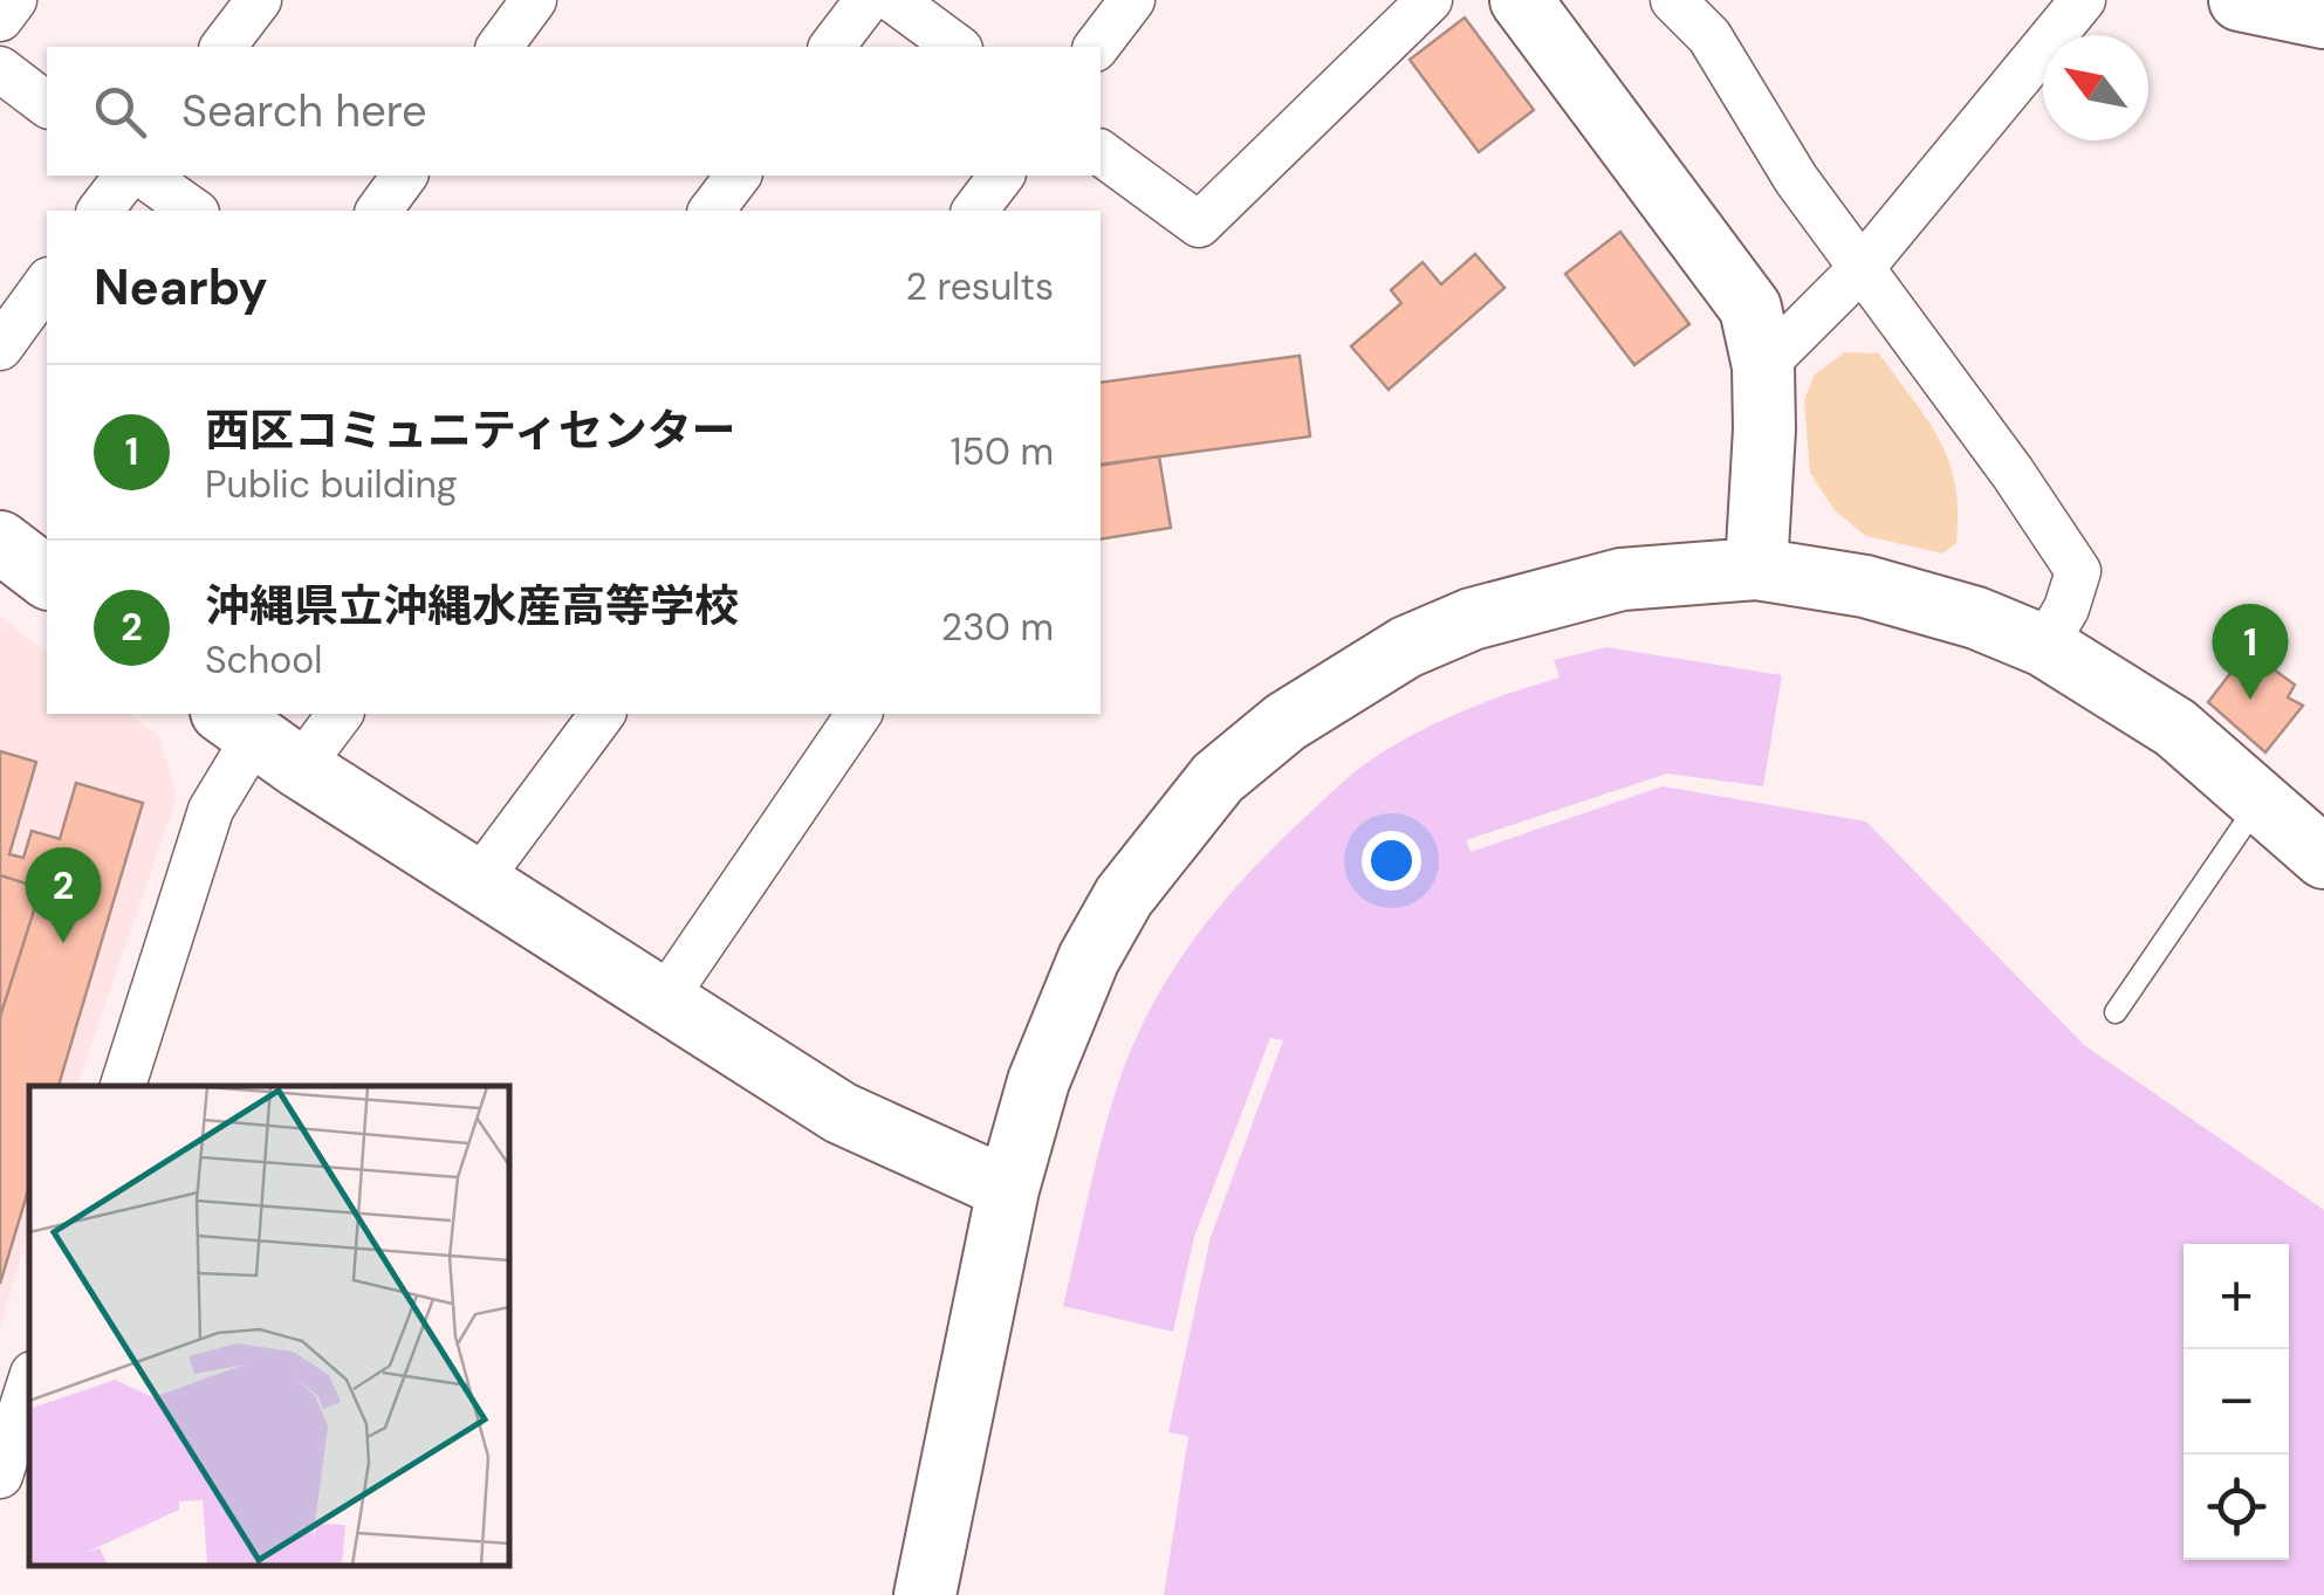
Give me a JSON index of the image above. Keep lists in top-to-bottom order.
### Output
{
  "north": "top left",
  "page": {
    "search": "Search here",
    "heading": ["Nearby", "2 results"],
    "list": [
      {
        "mark": "1",
        "name": "西区コミュニティセンター",
        "note": "Public building",
        "value": "150 m"
      },
      {
        "mark": "2",
        "name": "沖縄県立沖縄水産高等学校",
        "note": "School",
        "value": "230 m"
      }
    ],
    "pins": ["1", "2"],
    "map_buttons": ["+", "−"]
  }
}
